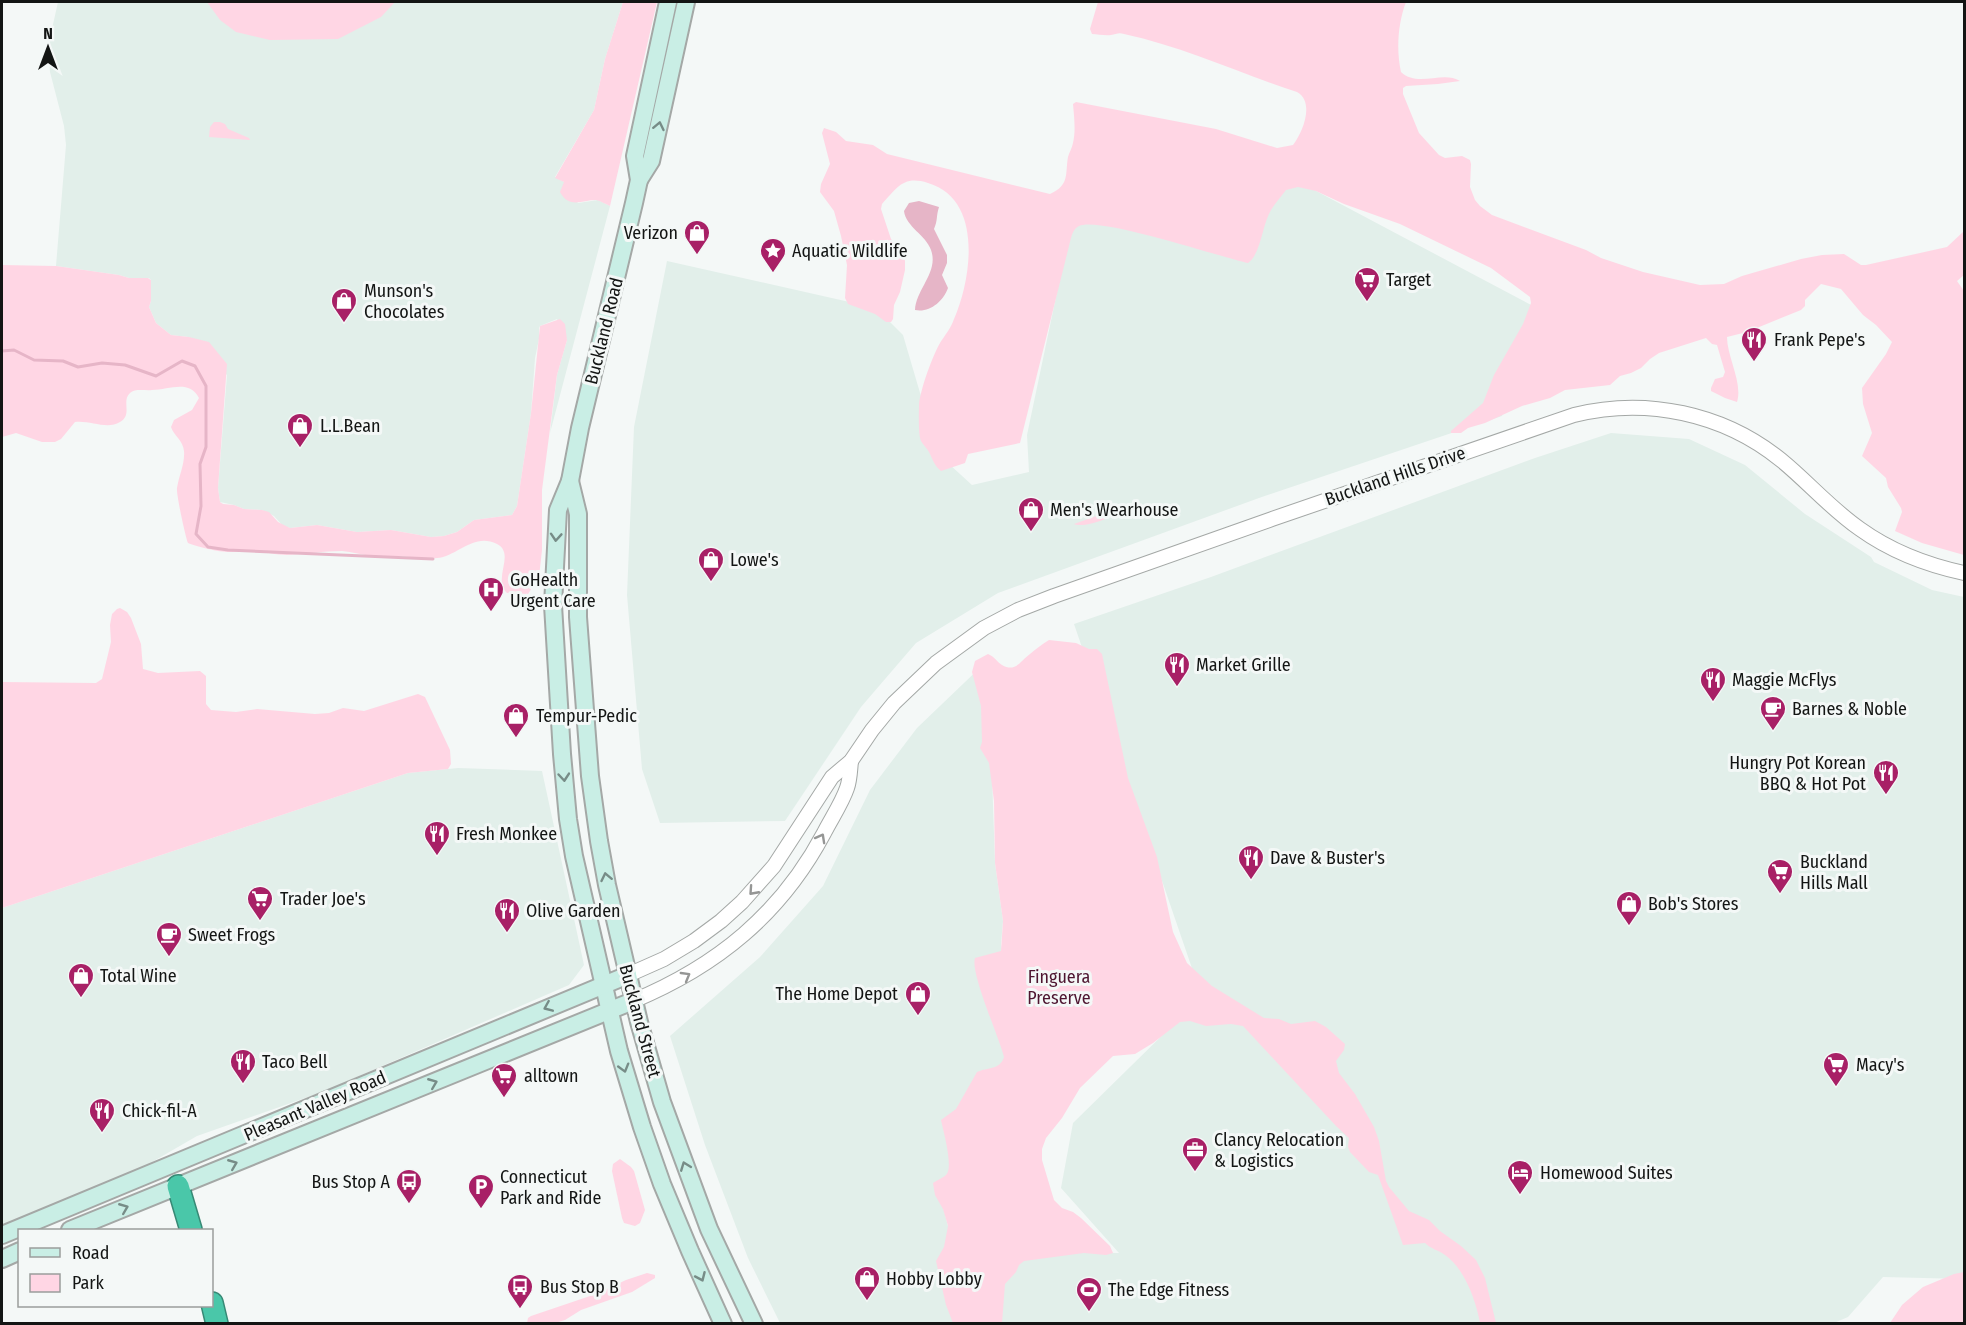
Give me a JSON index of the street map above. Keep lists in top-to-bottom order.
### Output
{
  "streets": {
    "main road": ["Buckland Road", "Buckland Street", "Pleasant Valley Road"],
    "street": ["Buckland Hills Drive"]
  },
  "crossings": [
    ["Buckland Road", "Buckland Street"],
    ["Buckland Hills Drive", "Buckland Street"],
    ["Buckland Hills Drive", "Pleasant Valley Road"],
    ["Buckland Street", "Pleasant Valley Road"]
  ],
  "parks": ["Finguera Preserve"],
  "places": {
    "shop": [
      "Verizon",
      "Munson's Chocolates",
      "L.L.Bean",
      "Men's Wearhouse",
      "Lowe's",
      "Tempur-Pedic",
      "Bob's Stores",
      "Total Wine",
      "The Home Depot",
      "Hobby Lobby"
    ],
    "place": ["Aquatic Wildlife"],
    "supermarket": [
      "Target",
      "Buckland Hills Mall",
      "Trader Joe's",
      "Macy's",
      "alltown"
    ],
    "restaurant": [
      "Frank Pepe's",
      "Market Grille",
      "Maggie McFlys",
      "Hungry Pot Korean BBQ & Hot Pot",
      "Fresh Monkee",
      "Dave & Buster's",
      "Olive Garden",
      "Taco Bell",
      "Chick-fil-A"
    ],
    "hospital": ["GoHealth Urgent Care"],
    "cafe": ["Barnes & Noble", "Sweet Frogs"],
    "office": ["Clancy Relocation & Logistics"],
    "hotel": ["Homewood Suites"],
    "bus stop": ["Bus Stop A", "Bus Stop B"],
    "parking": ["Connecticut Park and Ride"],
    "sports": ["The Edge Fitness"]
  },
  "legend": ["Road", "Park"],
  "north": "top"
}
